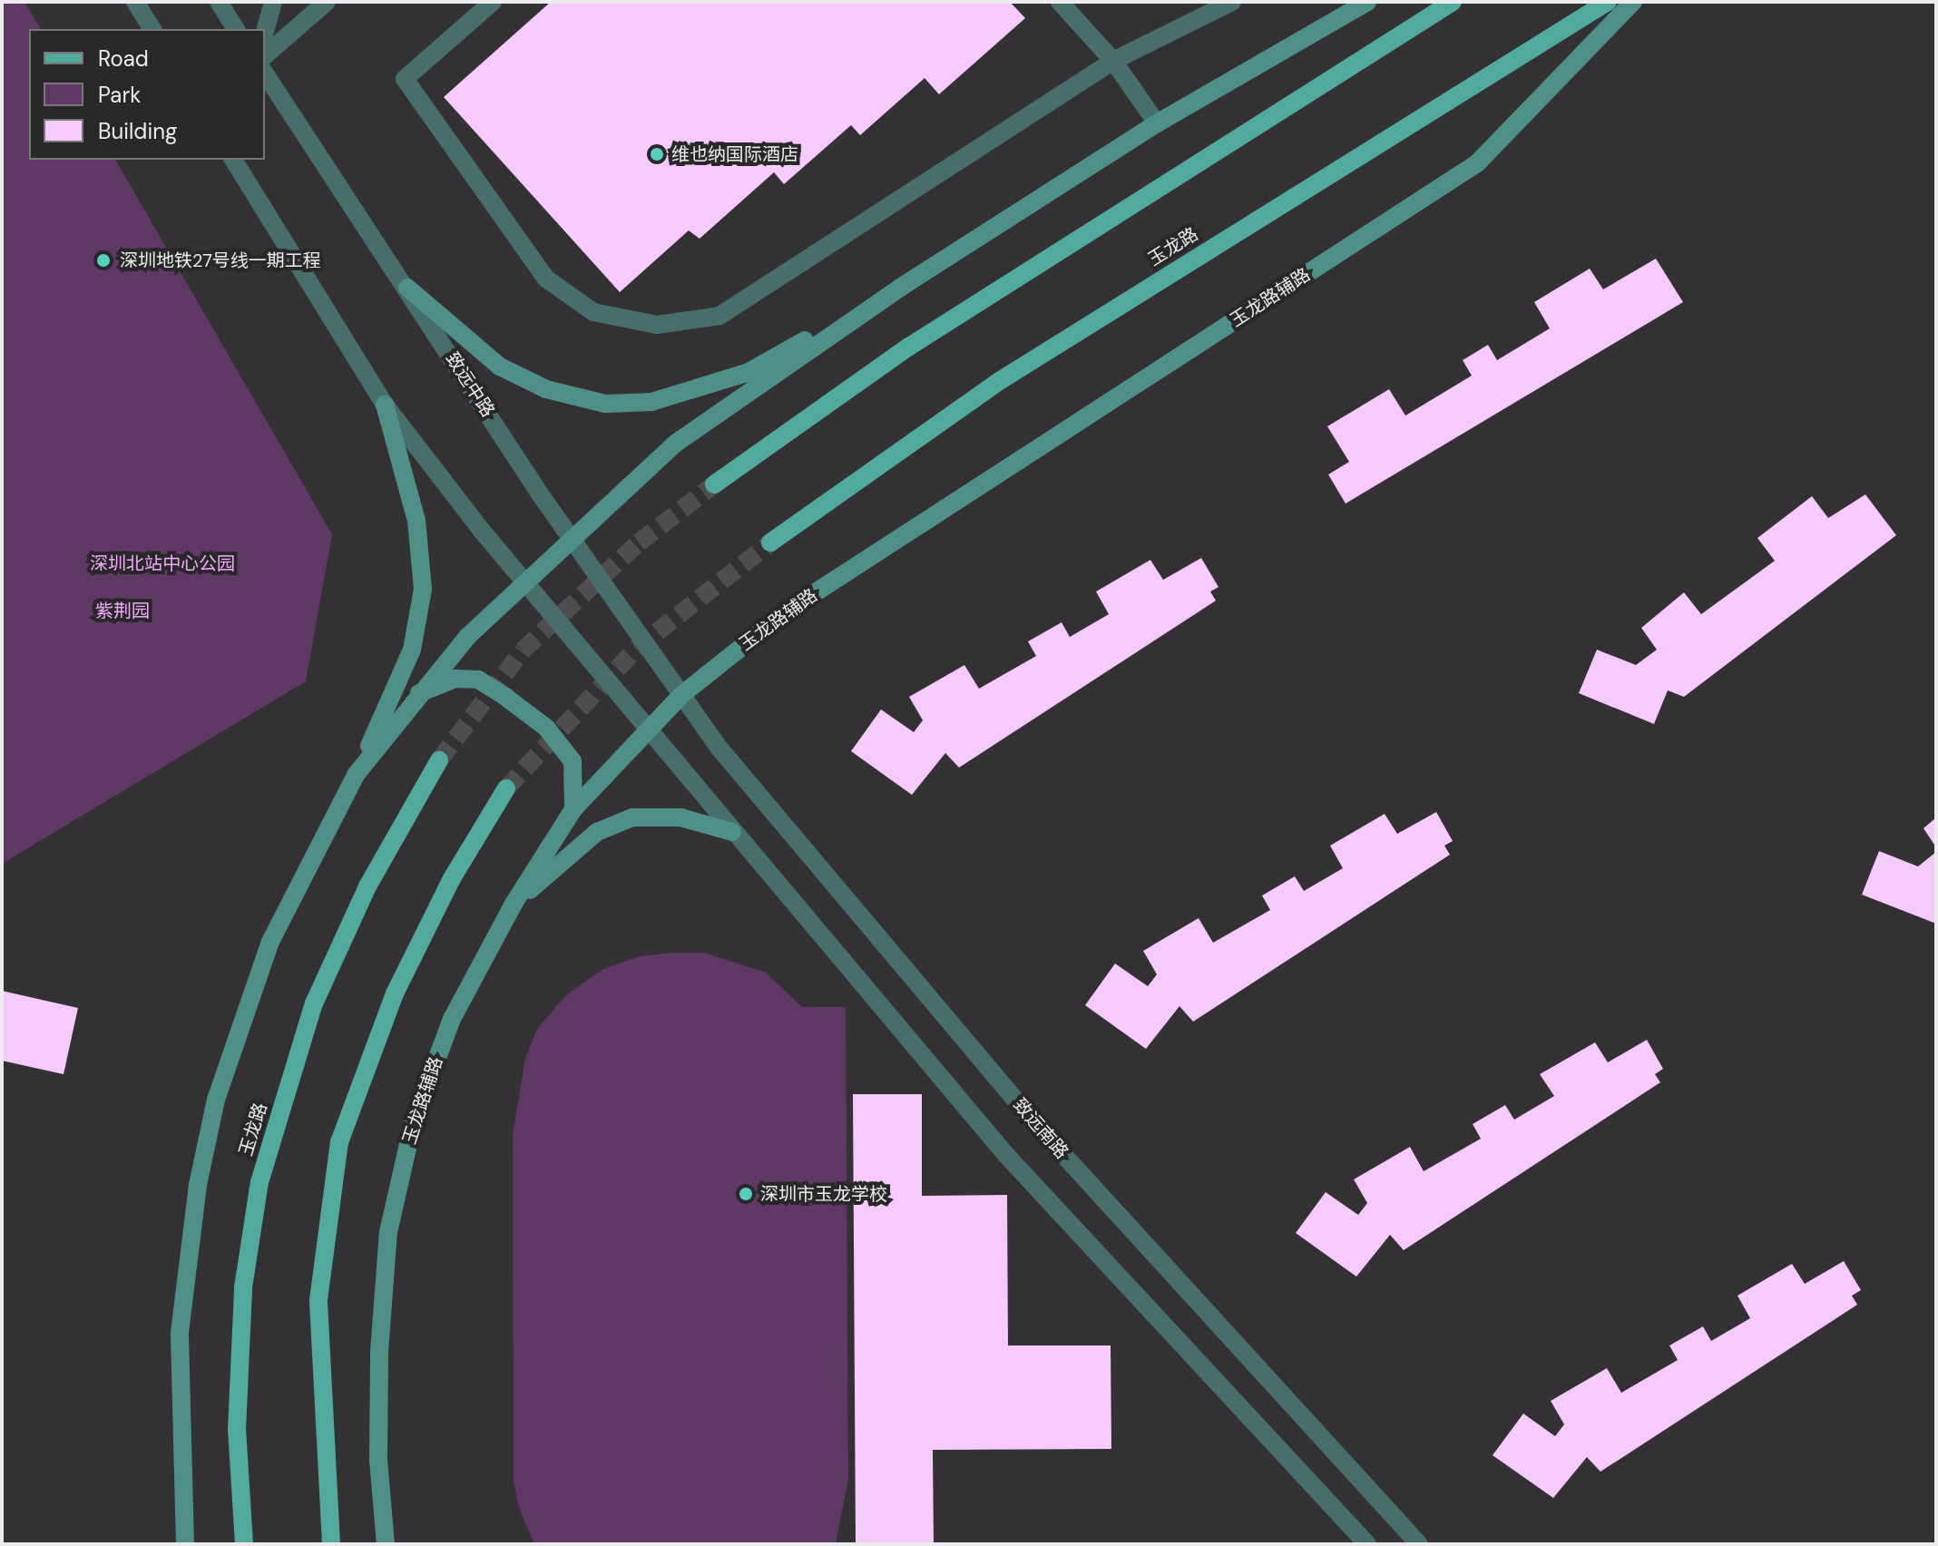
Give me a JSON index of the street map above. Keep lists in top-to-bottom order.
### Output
{
  "streets": {
    "main road": ["玉龙路", "玉龙路辅路"],
    "street": ["致远中路", "致远南路"]
  },
  "crossings": [
    ["玉龙路辅路", "致远中路"],
    ["玉龙路辅路", "致远南路"],
    ["致远中路", "致远南路"]
  ],
  "parks": ["深圳北站中心公园", "紫荆园"],
  "places": ["维也纳国际酒店", "深圳地铁27号线一期工程", "深圳市玉龙学校"],
  "legend": ["Road", "Park", "Building"]
}
